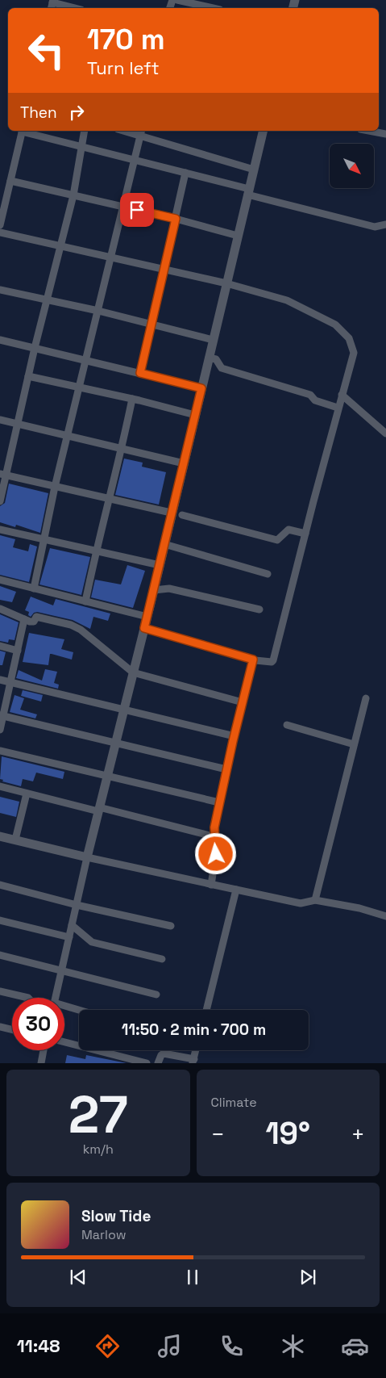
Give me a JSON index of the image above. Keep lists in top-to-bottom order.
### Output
{
  "north": "bottom right",
  "page": {
    "turn": ["170 m", "Turn left"],
    "then": "Then",
    "limit": "30",
    "trip": "11:50 · 2 min · 700 m",
    "tile": [
      ["27", "km/h"],
      "Climate"
    ],
    "heat": ["−", "19°", "+"],
    "song": ["Slow Tide", "Marlow"],
    "tabs": "11:48"
  }
}
